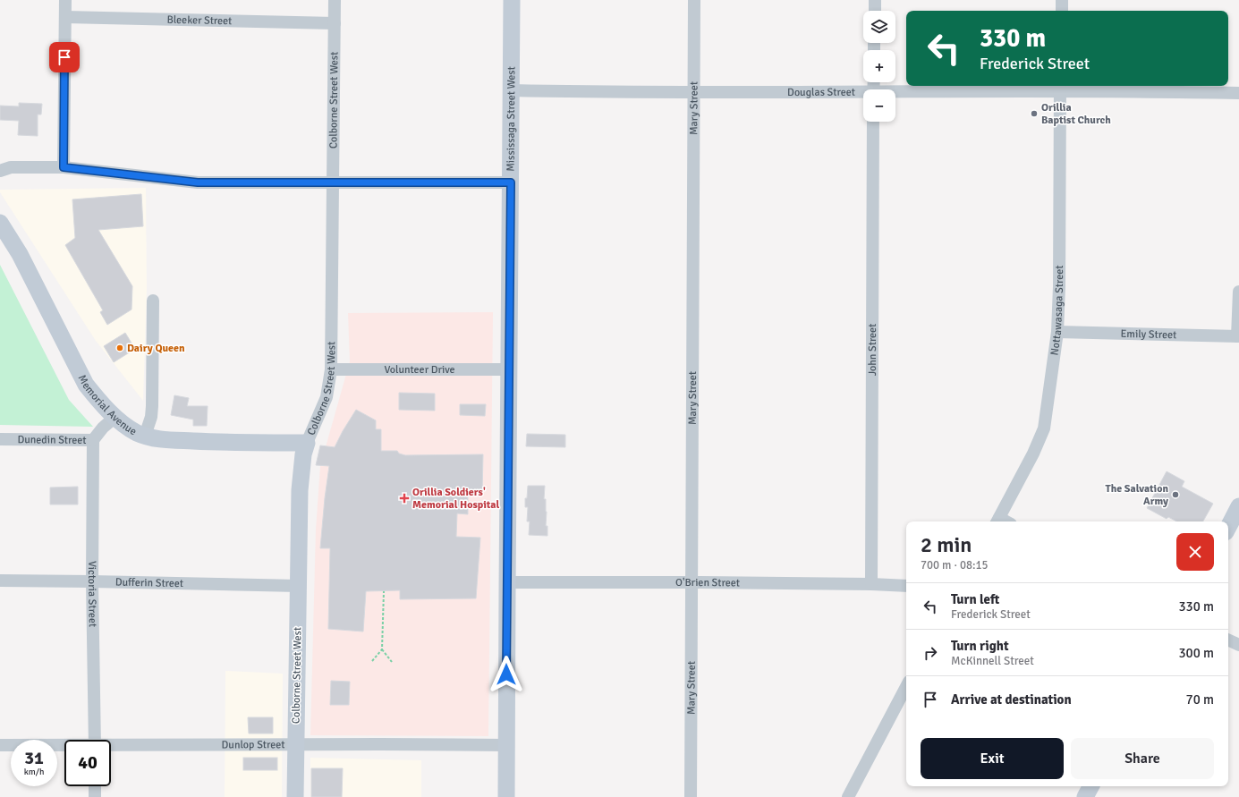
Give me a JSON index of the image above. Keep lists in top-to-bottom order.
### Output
{
  "streets": {
    "main road": ["Colborne Street West", "Mississaga Street West", "Memorial Avenue"],
    "street": [
      "Bleeker Street",
      "Douglas Street",
      "Mary Street",
      "Nottawasaga Street",
      "Emily Street",
      "John Street",
      "Volunteer Drive",
      "Dunedin Street",
      "Dufferin Street",
      "O'Brien Street",
      "Victoria Street",
      "Dunlop Street"
    ]
  },
  "crossings": [
    ["Bleeker Street", "Colborne Street West"],
    ["Douglas Street", "Mary Street"],
    ["Douglas Street", "Mississaga Street West"],
    ["Douglas Street", "Nottawasaga Street"],
    ["Colborne Street West", "Volunteer Drive"],
    ["Colborne Street West", "Memorial Avenue"],
    ["Colborne Street West", "Dufferin Street"],
    ["Colborne Street West", "Dunlop Street"],
    ["Mary Street", "O'Brien Street"],
    ["Mississaga Street West", "Volunteer Drive"],
    ["Mississaga Street West", "O'Brien Street"],
    ["Mississaga Street West", "Dunlop Street"],
    ["Nottawasaga Street", "Emily Street"],
    ["John Street", "O'Brien Street"],
    ["Memorial Avenue", "Dunedin Street"],
    ["Dunedin Street", "Victoria Street"],
    ["Dufferin Street", "Victoria Street"]
  ],
  "places": {
    "other": ["Orillia Baptist Church", "Dairy Queen", "The Salvation Army"],
    "health": ["Orillia Soldiers' Memorial Hospital"]
  },
  "page": {
    "map_buttons": ["+", "−"],
    "turn": ["330 m", "Frederick Street"],
    "heading": ["2 min", "700 m · 08:15"],
    "list": [
      {
        "name": "Turn left",
        "note": "Frederick Street",
        "value": "330 m"
      },
      {
        "name": "Turn right",
        "note": "McKinnell Street",
        "value": "300 m"
      },
      {
        "name": "Arrive at destination",
        "value": "70 m"
      }
    ],
    "buttons": ["Exit", "Share"],
    "speed": "31 km/h",
    "limit": "40"
  }
}
